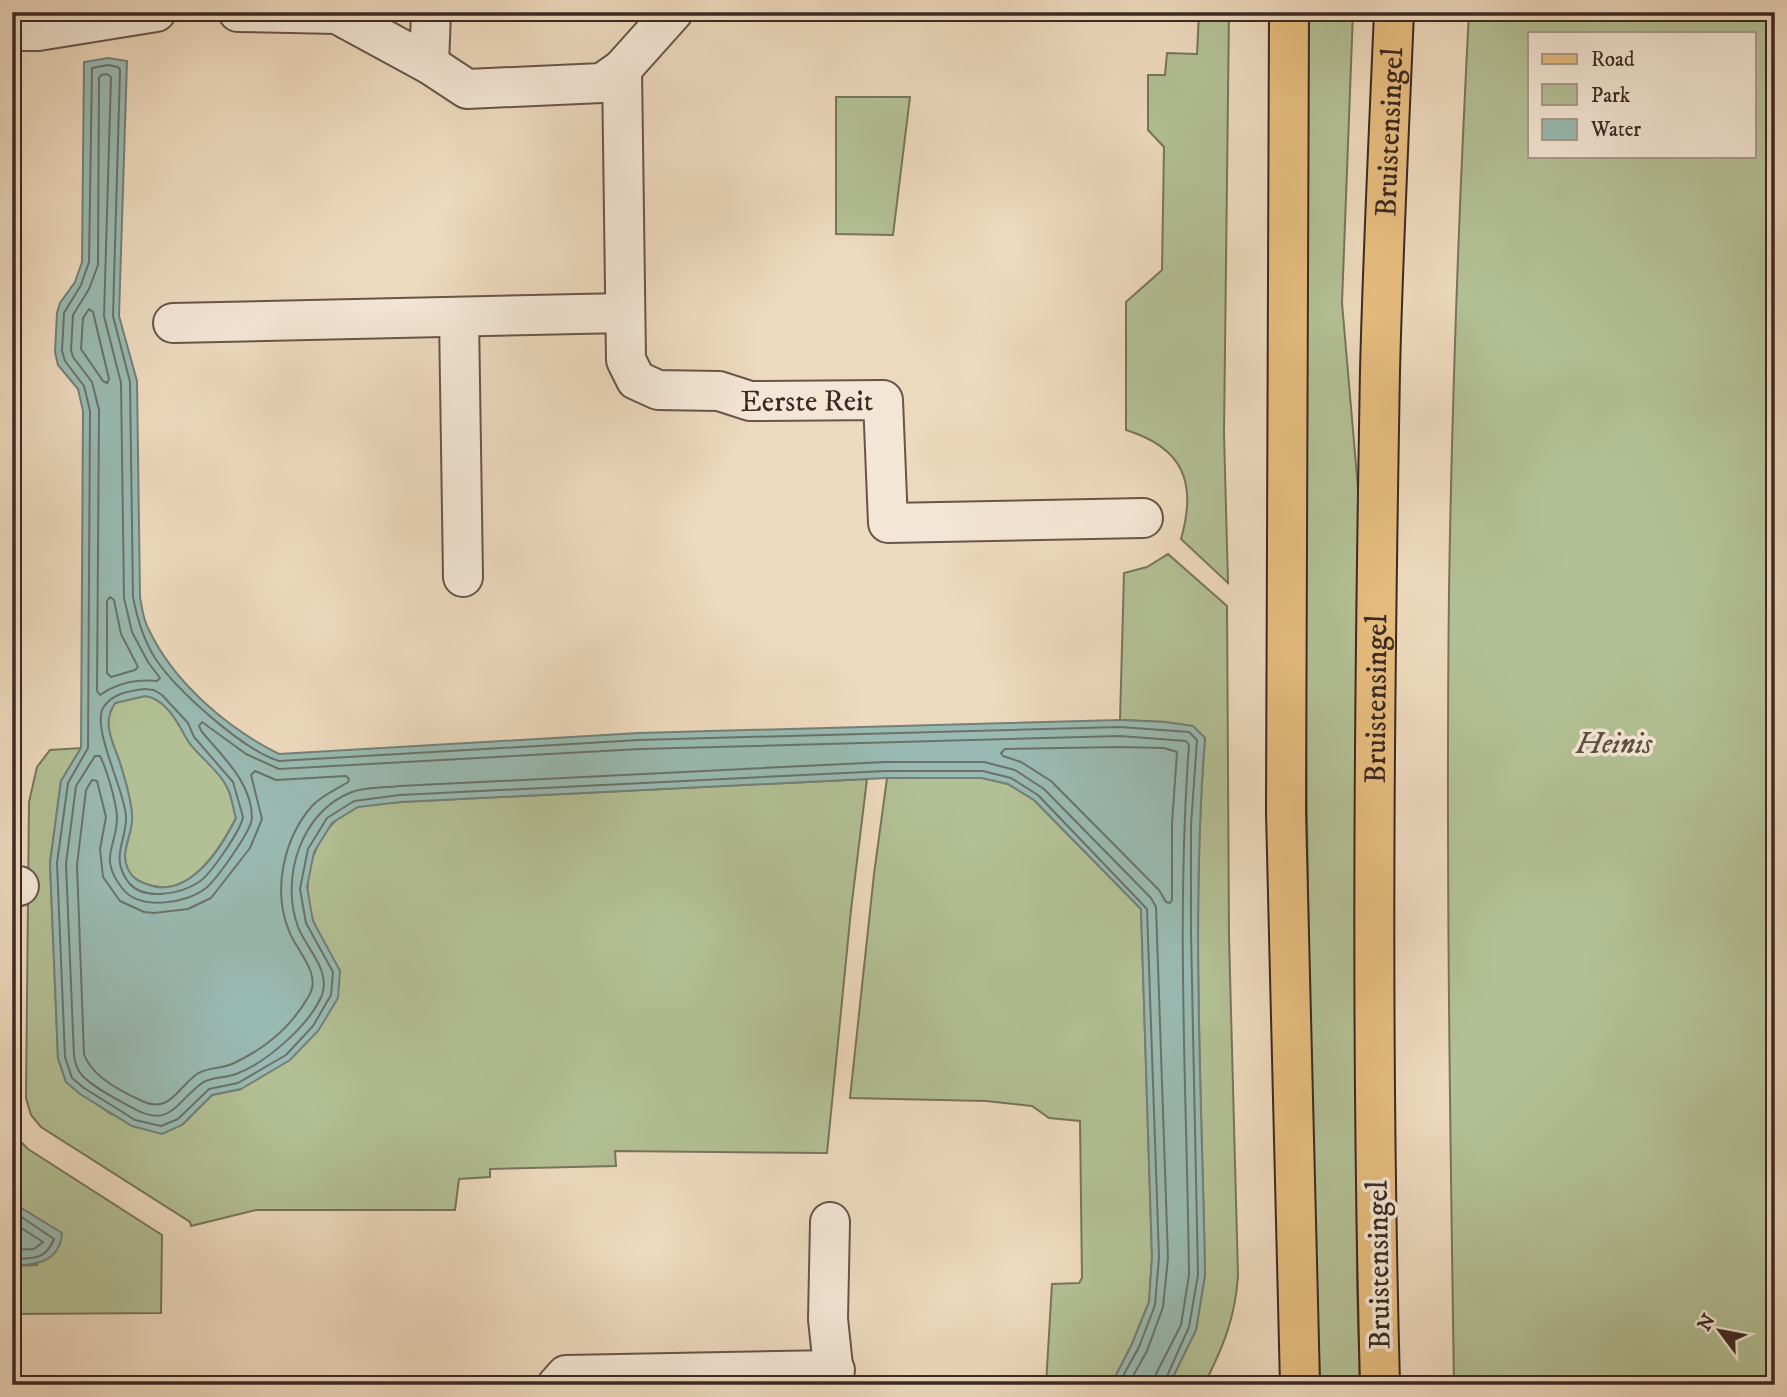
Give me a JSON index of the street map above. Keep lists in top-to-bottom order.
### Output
{
  "streets": {
    "main road": ["Bruistensingel"],
    "street": ["Eerste Reit"]
  },
  "parks": ["Heinis"],
  "legend": ["Road", "Park", "Water"],
  "north": "top left"
}
